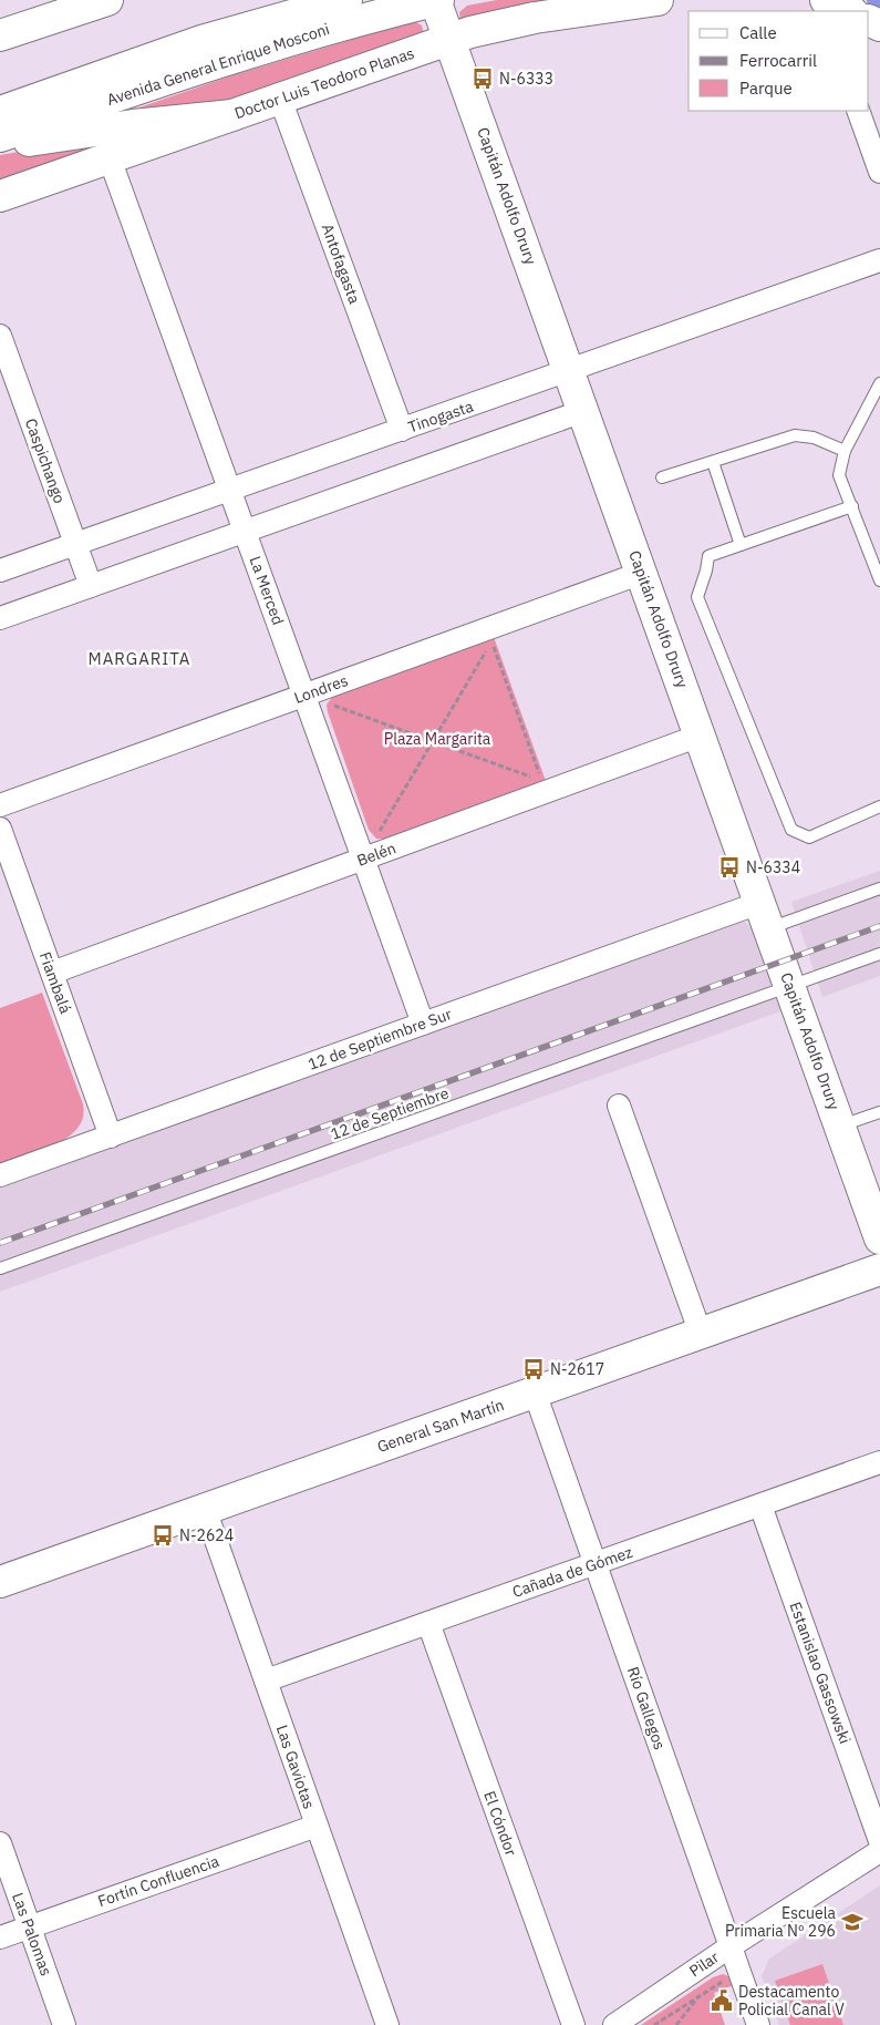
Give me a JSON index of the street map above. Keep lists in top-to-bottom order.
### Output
{
  "streets": {
    "main road": [
      "Avenida General Enrique Mosconi",
      "Doctor Luis Teodoro Planas",
      "Capitán Adolfo Drury",
      "General San Martín"
    ],
    "street": [
      "Antofagasta",
      "Tinogasta",
      "Caspichango",
      "La Merced",
      "Londres",
      "Belén",
      "Fiambalá",
      "12 de Septiembre Sur",
      "Cañada de Gómez",
      "Estanislao Gassowski",
      "Río Gallegos",
      "Las Gaviotas",
      "El Cóndor",
      "Fortín Confluencia",
      "Las Palomas",
      "Pilar"
    ],
    "lane": ["12 de Septiembre"]
  },
  "crossings": [
    ["Avenida General Enrique Mosconi", "Capitán Adolfo Drury"],
    ["Doctor Luis Teodoro Planas", "Capitán Adolfo Drury"],
    ["Doctor Luis Teodoro Planas", "Antofagasta"],
    ["Doctor Luis Teodoro Planas", "La Merced"],
    ["Capitán Adolfo Drury", "Tinogasta"],
    ["Capitán Adolfo Drury", "Londres"],
    ["Capitán Adolfo Drury", "Belén"],
    ["Capitán Adolfo Drury", "12 de Septiembre Sur"],
    ["Capitán Adolfo Drury", "12 de Septiembre"],
    ["Antofagasta", "Tinogasta"],
    ["Tinogasta", "Caspichango"],
    ["Tinogasta", "La Merced"],
    ["La Merced", "Londres"],
    ["La Merced", "Belén"],
    ["La Merced", "12 de Septiembre Sur"],
    ["Belén", "Fiambalá"],
    ["Fiambalá", "12 de Septiembre Sur"],
    ["General San Martín", "Río Gallegos"],
    ["General San Martín", "Las Gaviotas"],
    ["Cañada de Gómez", "Estanislao Gassowski"],
    ["Cañada de Gómez", "Río Gallegos"],
    ["Cañada de Gómez", "Las Gaviotas"],
    ["Cañada de Gómez", "El Cóndor"],
    ["Río Gallegos", "Pilar"],
    ["Las Gaviotas", "Fortín Confluencia"],
    ["Fortín Confluencia", "Las Palomas"]
  ],
  "districts": ["MARGARITA"],
  "parks": ["Plaza Margarita"],
  "places": {
    "bus stop": [
      "N-6333",
      "N-6334",
      "N-2617",
      "N-2624"
    ],
    "school or university": ["Escuela Primaria Nº 296"],
    "public building": ["Destacamento Policial Canal V"]
  },
  "legend": ["Calle", "Ferrocarril", "Parque"]
}
